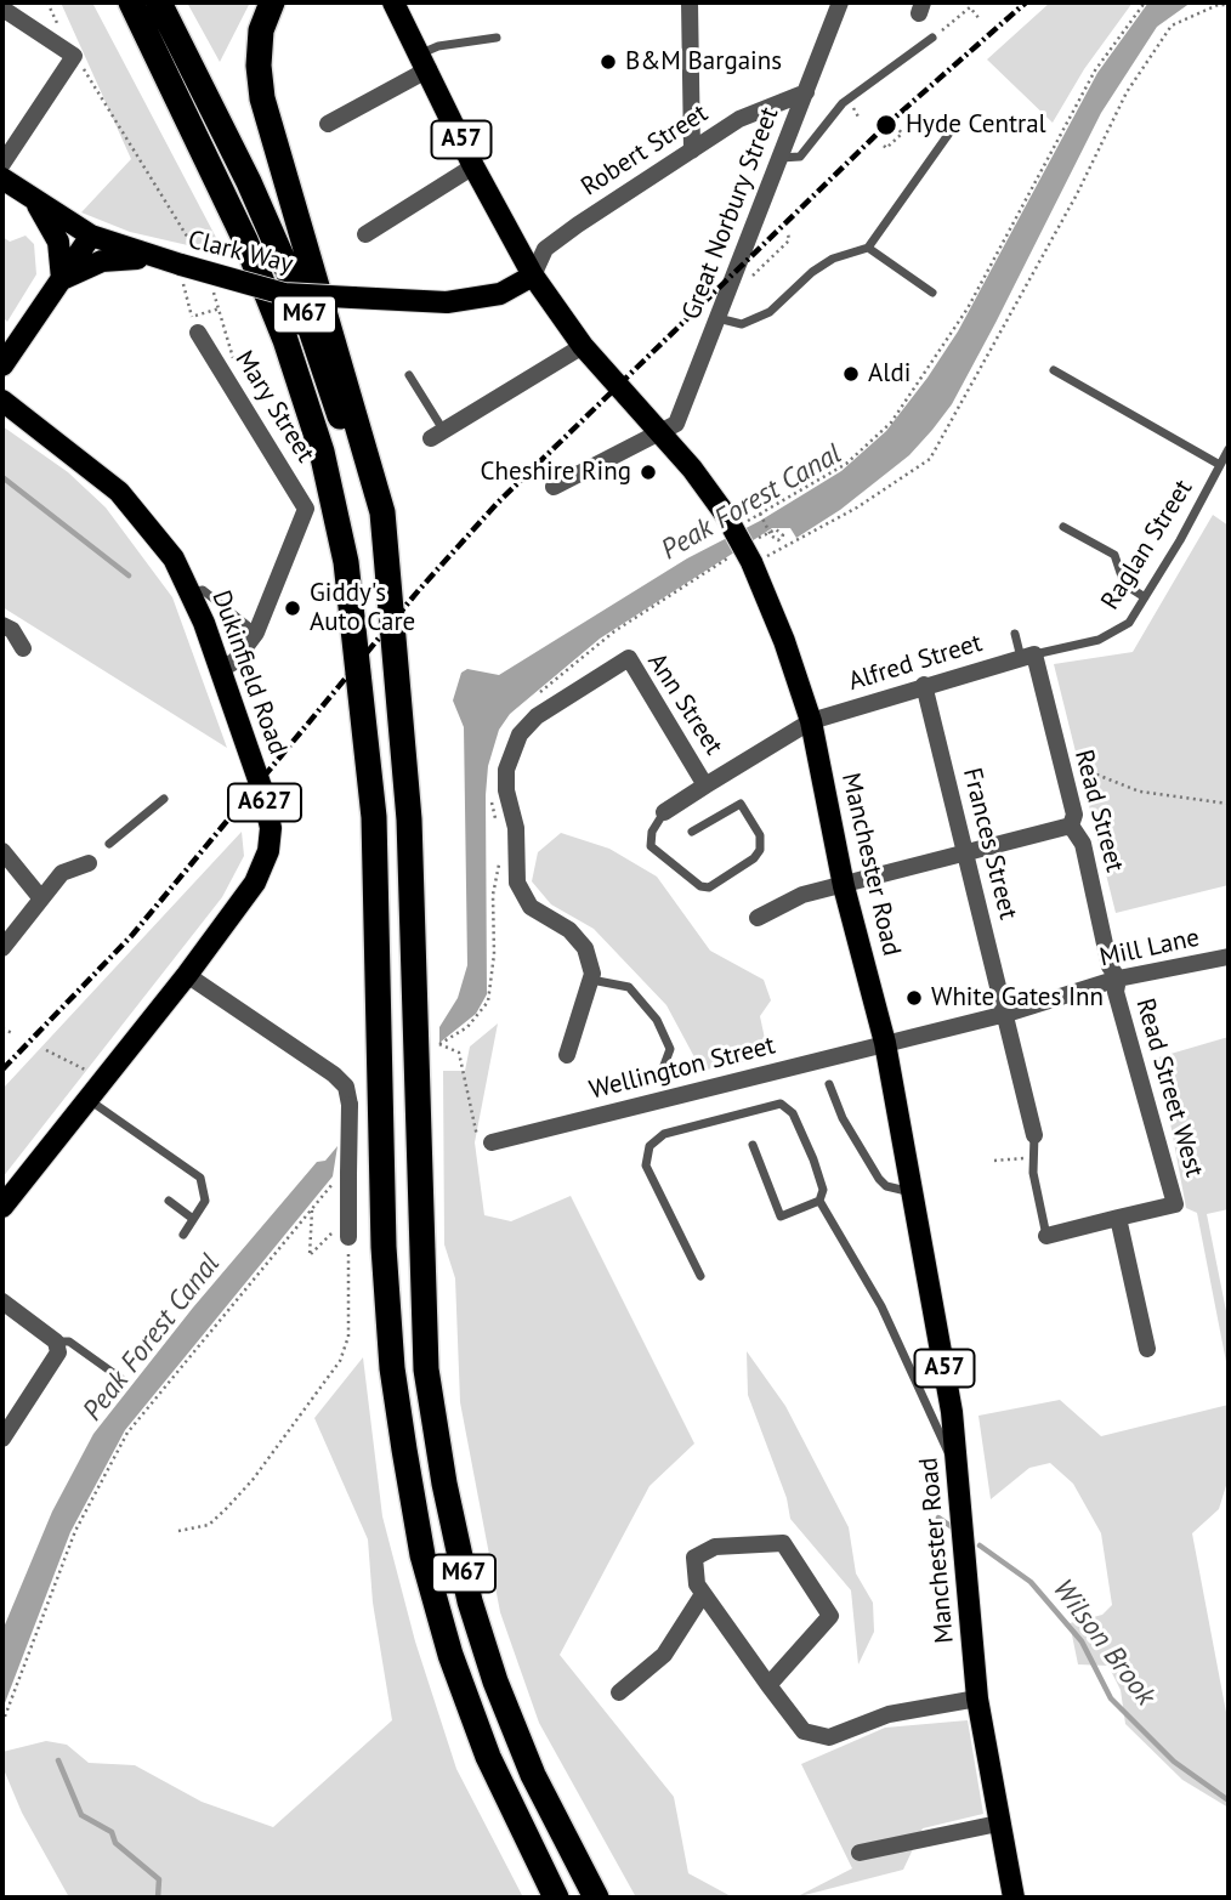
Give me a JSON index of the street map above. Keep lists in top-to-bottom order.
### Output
{
  "streets": {
    "highway": ["M67"],
    "main road": [
      "A57",
      "Clark Way",
      "Dukinfield Road",
      "A627",
      "Manchester Road"
    ],
    "street": [
      "Robert Street",
      "Great Norbury Street",
      "Mary Street",
      "Alfred Street",
      "Ann Street",
      "Read Street",
      "Frances Street",
      "Mill Lane",
      "Wellington Street",
      "Read Street West"
    ],
    "lane": ["Raglan Street"]
  },
  "crossings": [
    ["Robert Street", "Great Norbury Street"],
    ["Robert Street", "Clark Way"],
    ["Robert Street", "Manchester Road"],
    ["Great Norbury Street", "Manchester Road"],
    ["Clark Way", "Manchester Road"],
    ["Raglan Street", "Alfred Street"],
    ["Raglan Street", "Read Street"],
    ["Alfred Street", "Ann Street"],
    ["Alfred Street", "Read Street"],
    ["Alfred Street", "Frances Street"],
    ["Alfred Street", "Manchester Road"],
    ["Ann Street", "Manchester Road"],
    ["Read Street", "Mill Lane"],
    ["Read Street", "Read Street West"],
    ["Frances Street", "Mill Lane"],
    ["Manchester Road", "Mill Lane"],
    ["Manchester Road", "Wellington Street"],
    ["Mill Lane", "Wellington Street"],
    ["Mill Lane", "Read Street West"]
  ],
  "water": ["Peak Forest Canal", "Wilson Brook"],
  "places": [
    "B&M Bargains",
    "Hyde Central",
    "Aldi",
    "Cheshire Ring",
    "Giddy's Auto Care",
    "White Gates Inn"
  ]
}
